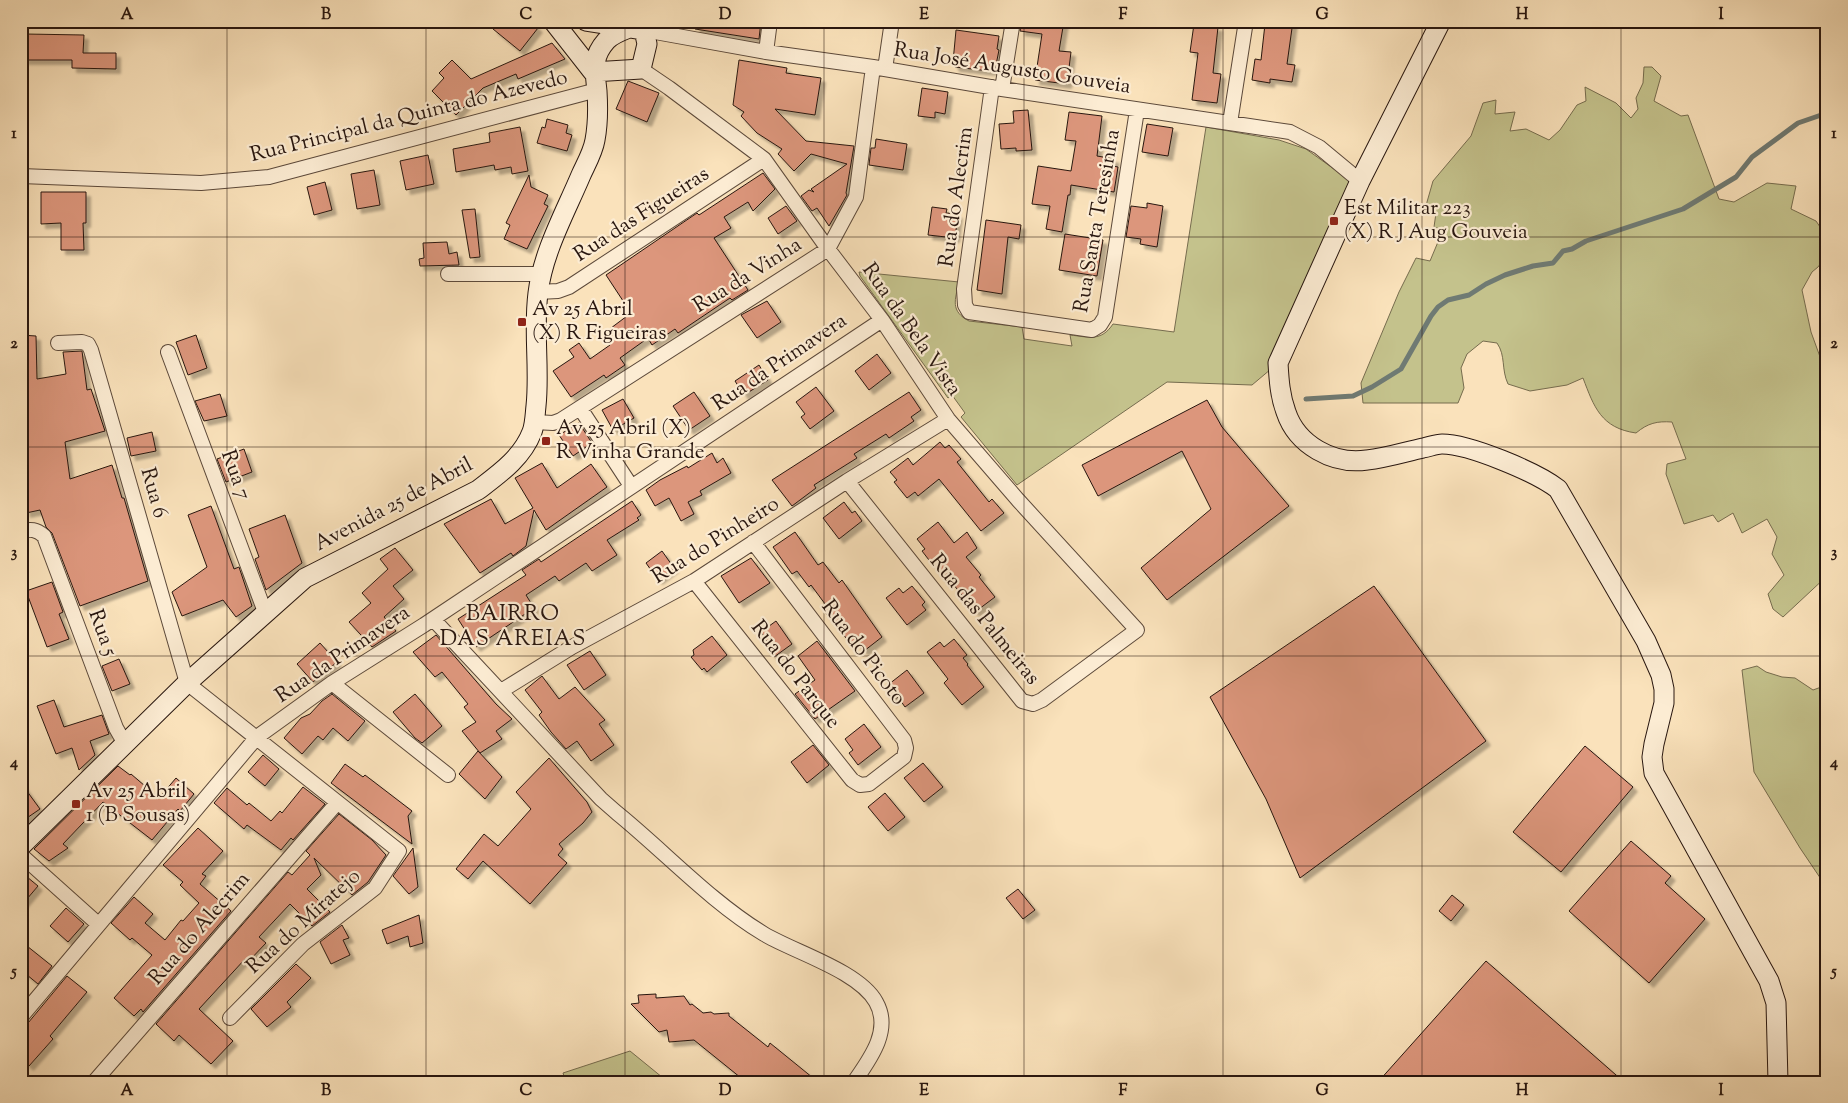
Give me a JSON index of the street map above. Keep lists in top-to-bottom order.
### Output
{
  "streets": {
    "street": [
      "Rua José Augusto Gouveia",
      "Rua Principal da Quinta do Azevedo",
      "Rua do Alecrim",
      "Rua das Figueiras",
      "Rua Santa Teresinha",
      "Rua da Vinha",
      "Rua da Bela Vista",
      "Rua da Primavera",
      "Rua 7",
      "Rua 6",
      "Avenida 25 de Abril",
      "Rua do Pinheiro",
      "Rua das Palmeiras",
      "Rua 5",
      "Rua do Picoto",
      "Rua do Parque",
      "Rua do Miratejo"
    ]
  },
  "crossings": [
    ["Rua José Augusto Gouveia", "Rua do Alecrim"],
    ["Rua José Augusto Gouveia", "Rua Santa Teresinha"],
    ["Rua José Augusto Gouveia", "Avenida 25 de Abril"],
    ["Rua Principal da Quinta do Azevedo", "Avenida 25 de Abril"],
    ["Rua do Alecrim", "Rua Santa Teresinha"],
    ["Rua do Alecrim", "Rua do Miratejo"],
    ["Rua das Figueiras", "Rua da Bela Vista"],
    ["Rua das Figueiras", "Avenida 25 de Abril"],
    ["Rua da Vinha", "Rua da Bela Vista"],
    ["Rua da Vinha", "Avenida 25 de Abril"],
    ["Rua da Bela Vista", "Rua da Primavera"],
    ["Rua da Bela Vista", "Rua do Pinheiro"],
    ["Rua da Bela Vista", "Rua das Palmeiras"],
    ["Rua 7", "Avenida 25 de Abril"],
    ["Rua 6", "Avenida 25 de Abril"],
    ["Avenida 25 de Abril", "Rua 5"],
    ["Rua do Pinheiro", "Rua das Palmeiras"],
    ["Rua do Pinheiro", "Rua do Picoto"],
    ["Rua do Pinheiro", "Rua do Parque"],
    ["Rua do Picoto", "Rua do Parque"]
  ],
  "districts": ["BAIRRO DAS AREIAS"],
  "places": {
    "transit": [
      "Est Militar 223 (X) R J Aug Gouveia",
      "Av 25 Abril (X) R Figueiras",
      "Av 25 Abril (X) R Vinha Grande",
      "Av 25 Abril 1 (B Sousas)"
    ]
  },
  "grid": {
    "columns": [
      "A",
      "B",
      "C",
      "D",
      "E",
      "F",
      "G",
      "H",
      "I"
    ],
    "rows": [
      "1",
      "2",
      "3",
      "4",
      "5"
    ]
  }
}
